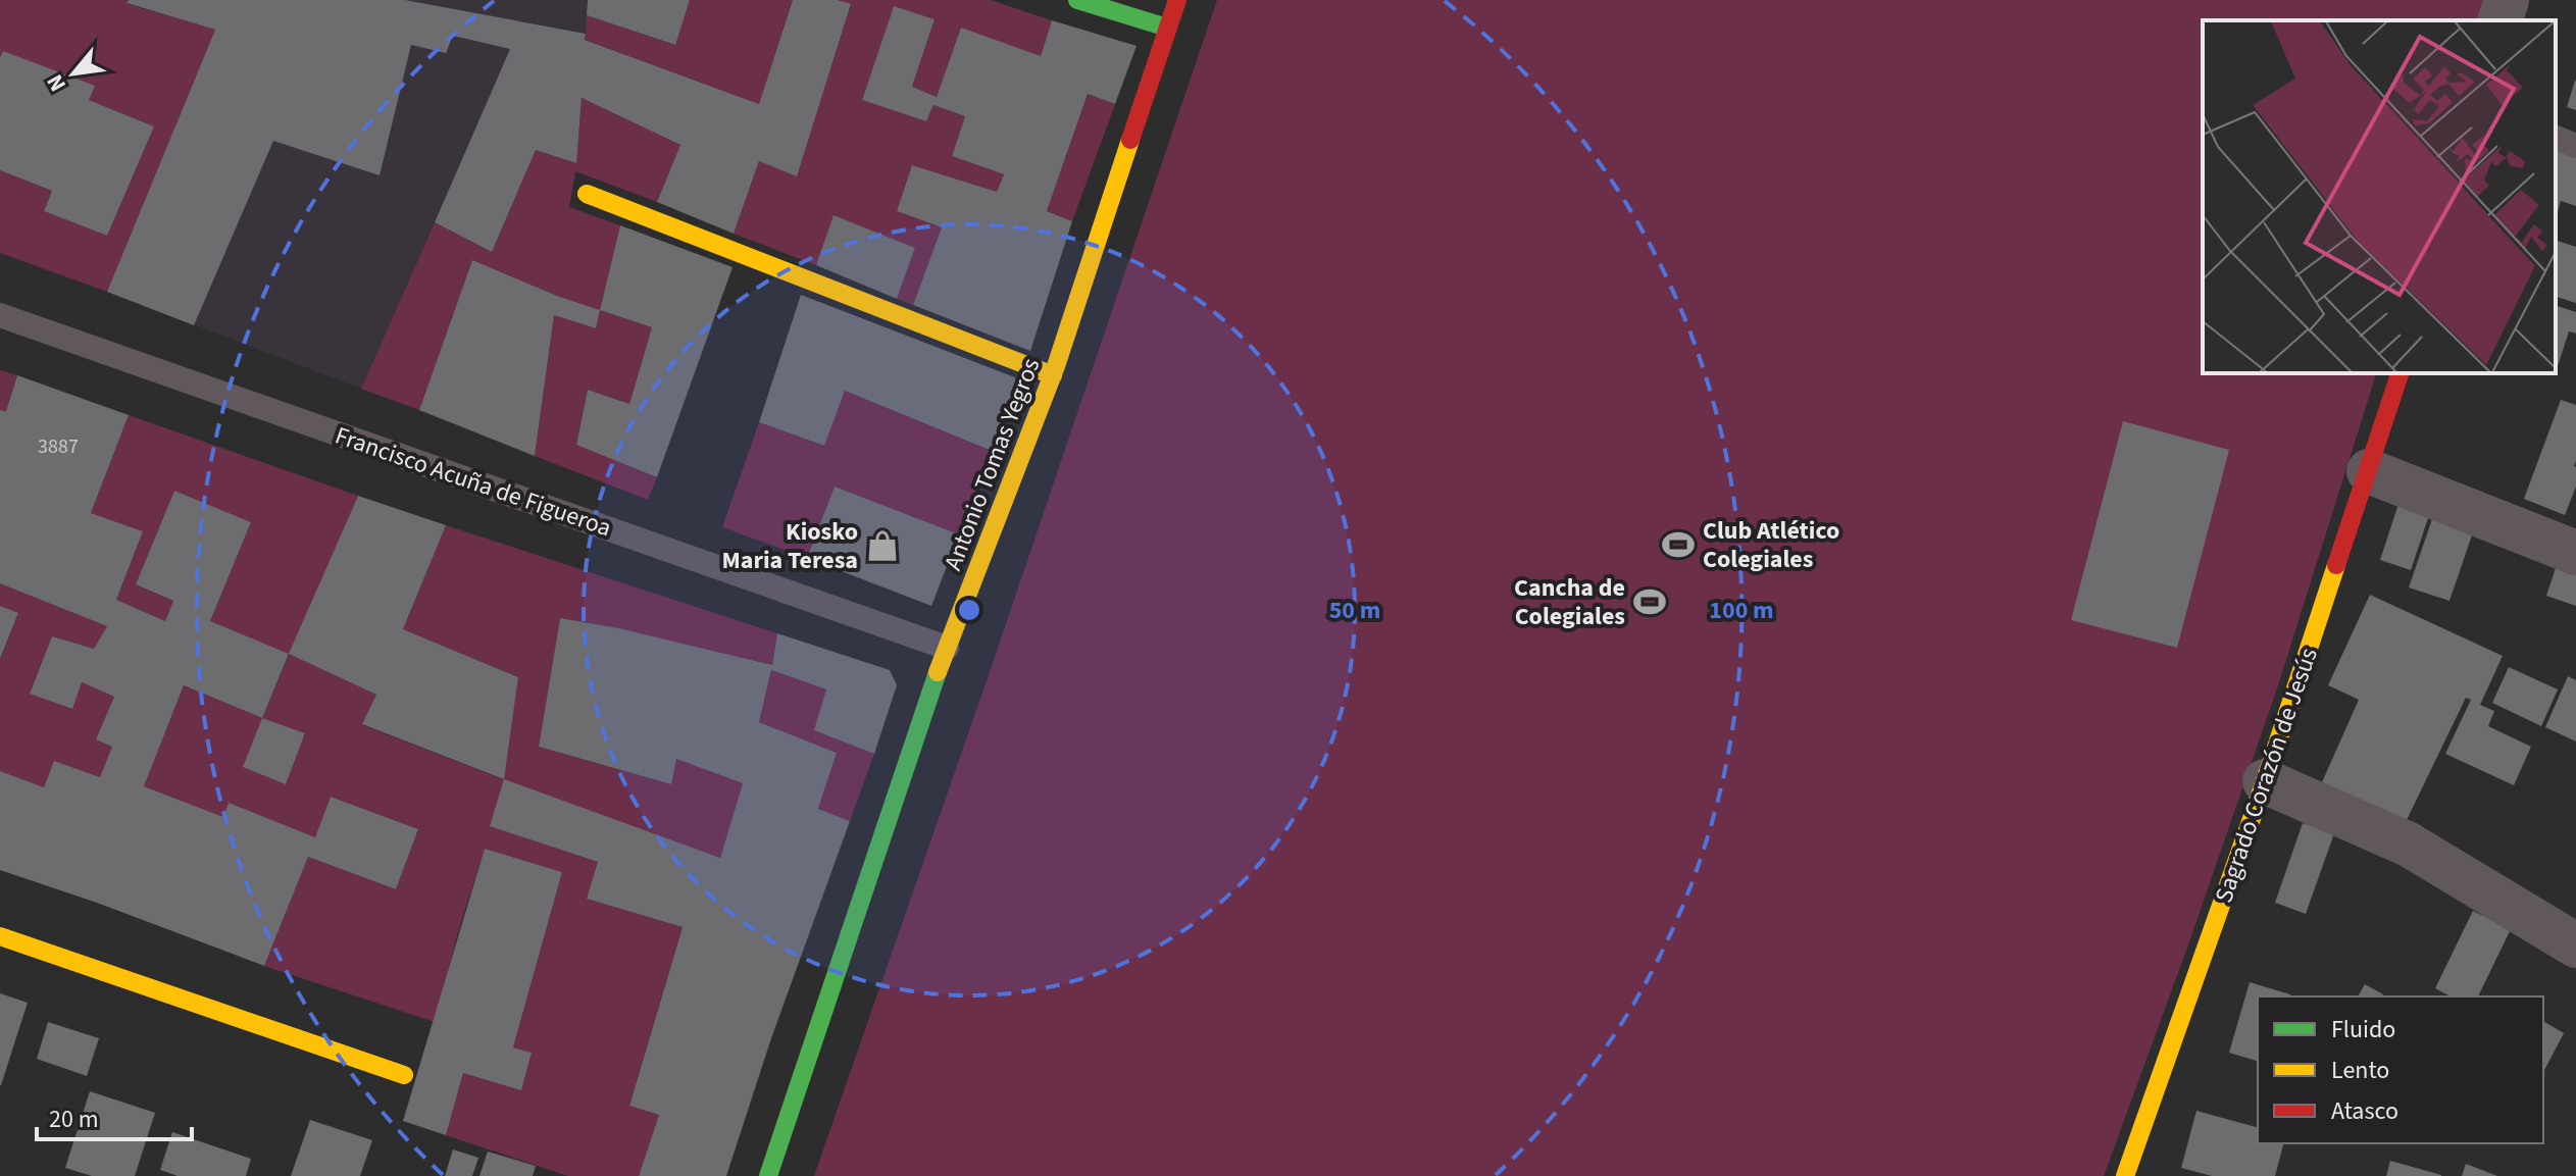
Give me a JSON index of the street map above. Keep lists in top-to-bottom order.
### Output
{
  "streets": {
    "street": ["Antonio Tomas Yegros", "Sagrado Corazón de Jesús"],
    "lane": ["Francisco Acuña de Figueroa"]
  },
  "crossings": [
    ["Antonio Tomas Yegros", "Francisco Acuña de Figueroa"]
  ],
  "places": {
    "sports": ["Club Atlético Colegiales", "Cancha de Colegiales"],
    "shop": ["Kiosko Maria Teresa"]
  },
  "house_numbers": ["3887"],
  "legend": ["Fluido", "Lento", "Atasco"],
  "scale_bar": "20 m",
  "north": "bottom left",
  "rings": ["50 m", "100 m"]
}
